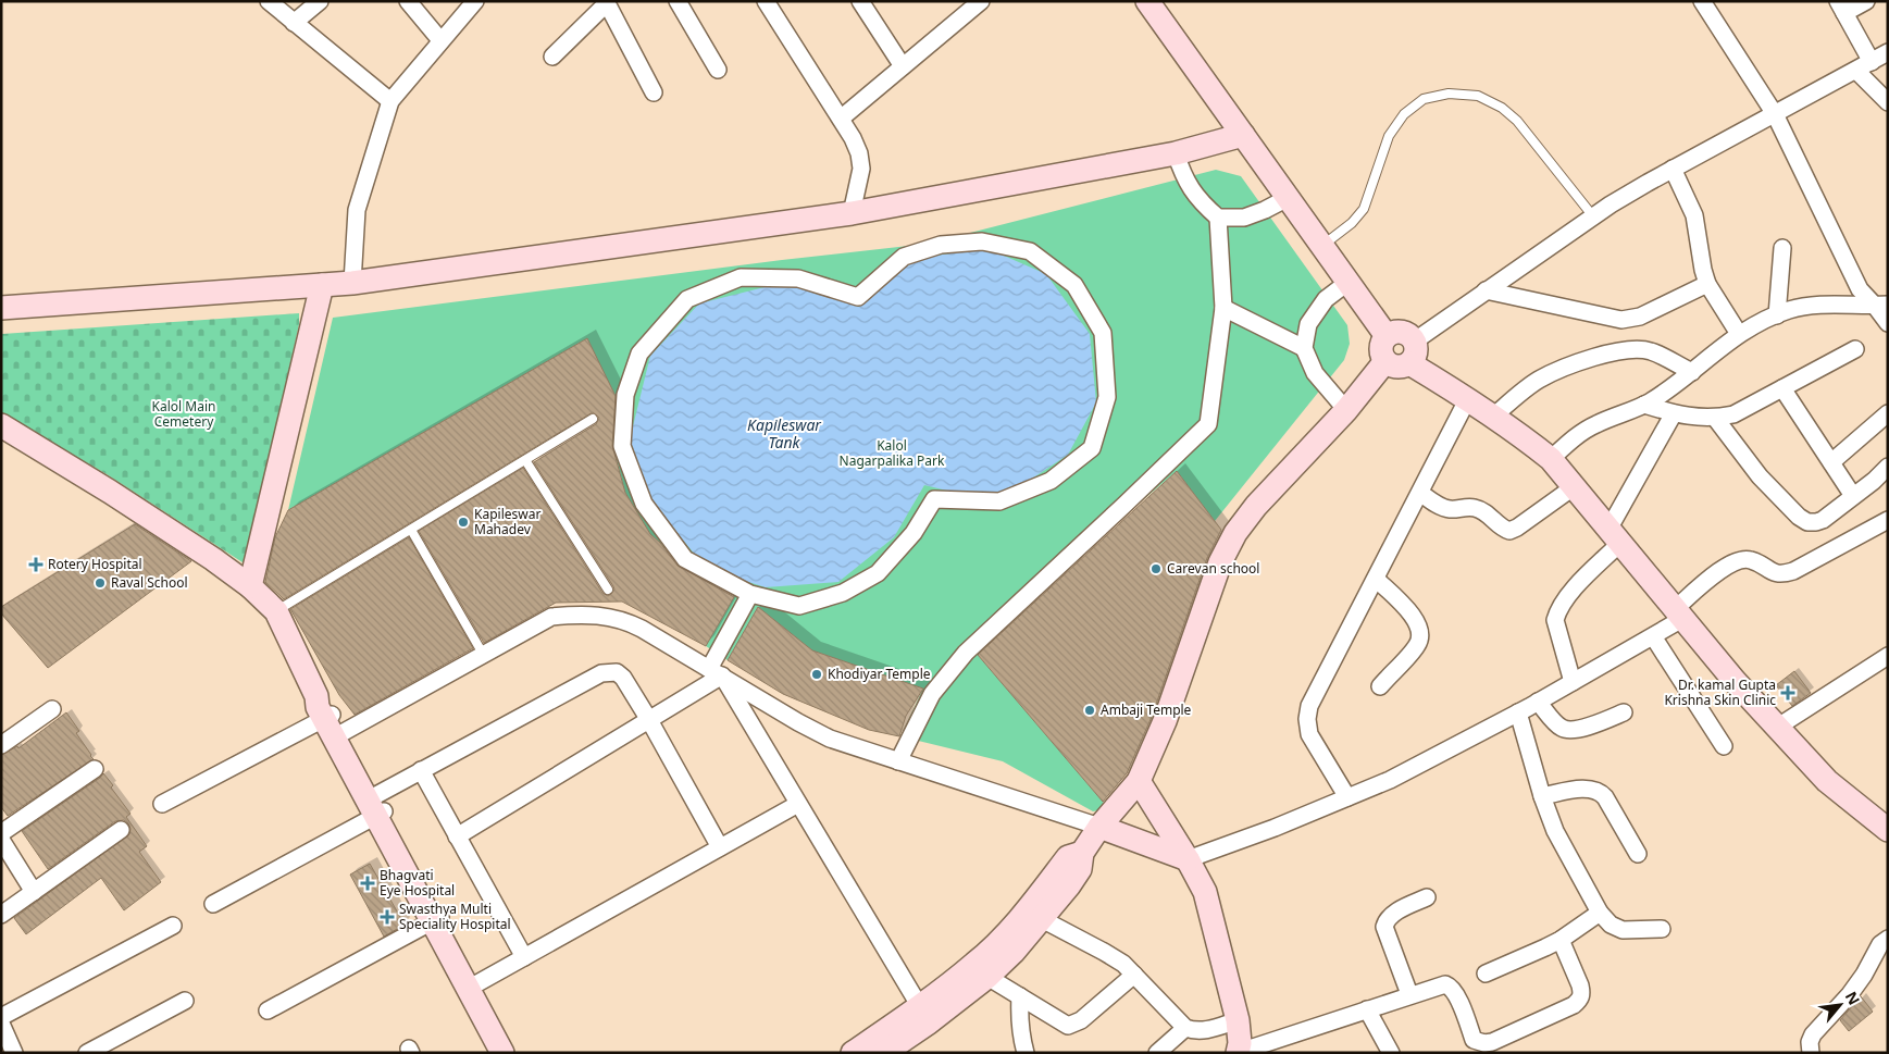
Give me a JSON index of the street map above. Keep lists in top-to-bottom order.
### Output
{
  "water": ["Kapileswar Tank"],
  "parks": ["Kalol Main Cemetery", "Kalol Nagarpalika Park"],
  "places": {
    "other": [
      "Kapileswar Mahadev",
      "Carevan school",
      "Raval School",
      "Khodiyar Temple",
      "Ambaji Temple"
    ],
    "health": [
      "Rotery Hospital",
      "Dr. kamal Gupta Krishna Skin Clinic",
      "Bhagvati Eye Hospital",
      "Swasthya Multi Speciality Hospital"
    ]
  },
  "north": "top right"
}
